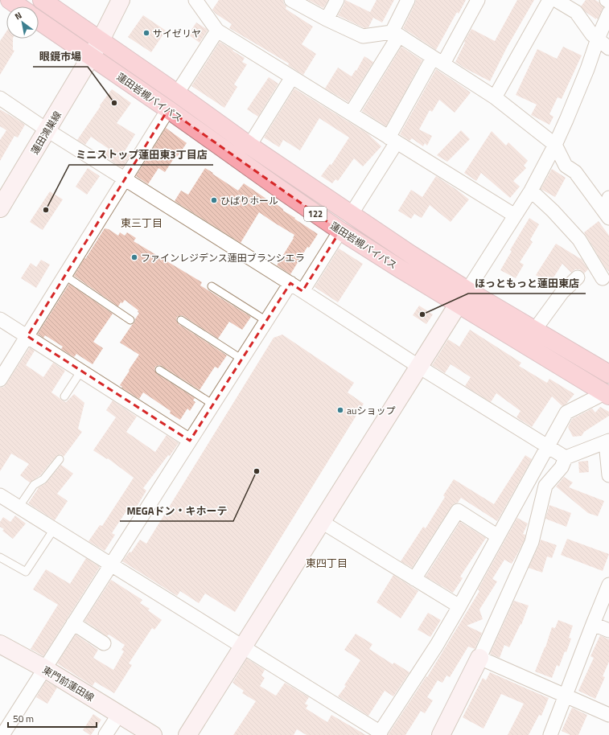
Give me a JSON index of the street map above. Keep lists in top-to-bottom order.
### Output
{
  "streets": {
    "highway": ["蓮田岩槻バイパス", "122"],
    "street": ["蓮田鴻巣線", "東門前蓮田線"]
  },
  "crossings": [
    ["蓮田岩槻バイパス", "蓮田鴻巣線"]
  ],
  "districts": ["東三丁目", "東四丁目"],
  "places": [
    "サイゼリヤ",
    "眼鏡市場",
    "ひばりホール",
    "ミニストップ蓮田東3丁目店",
    "ファインレジデンス蓮田ブランシエラ",
    "ほっともっと蓮田東店",
    "auショップ",
    "MEGAドン・キホーテ"
  ],
  "scale_bar": "50 m",
  "north": "top left"
}
